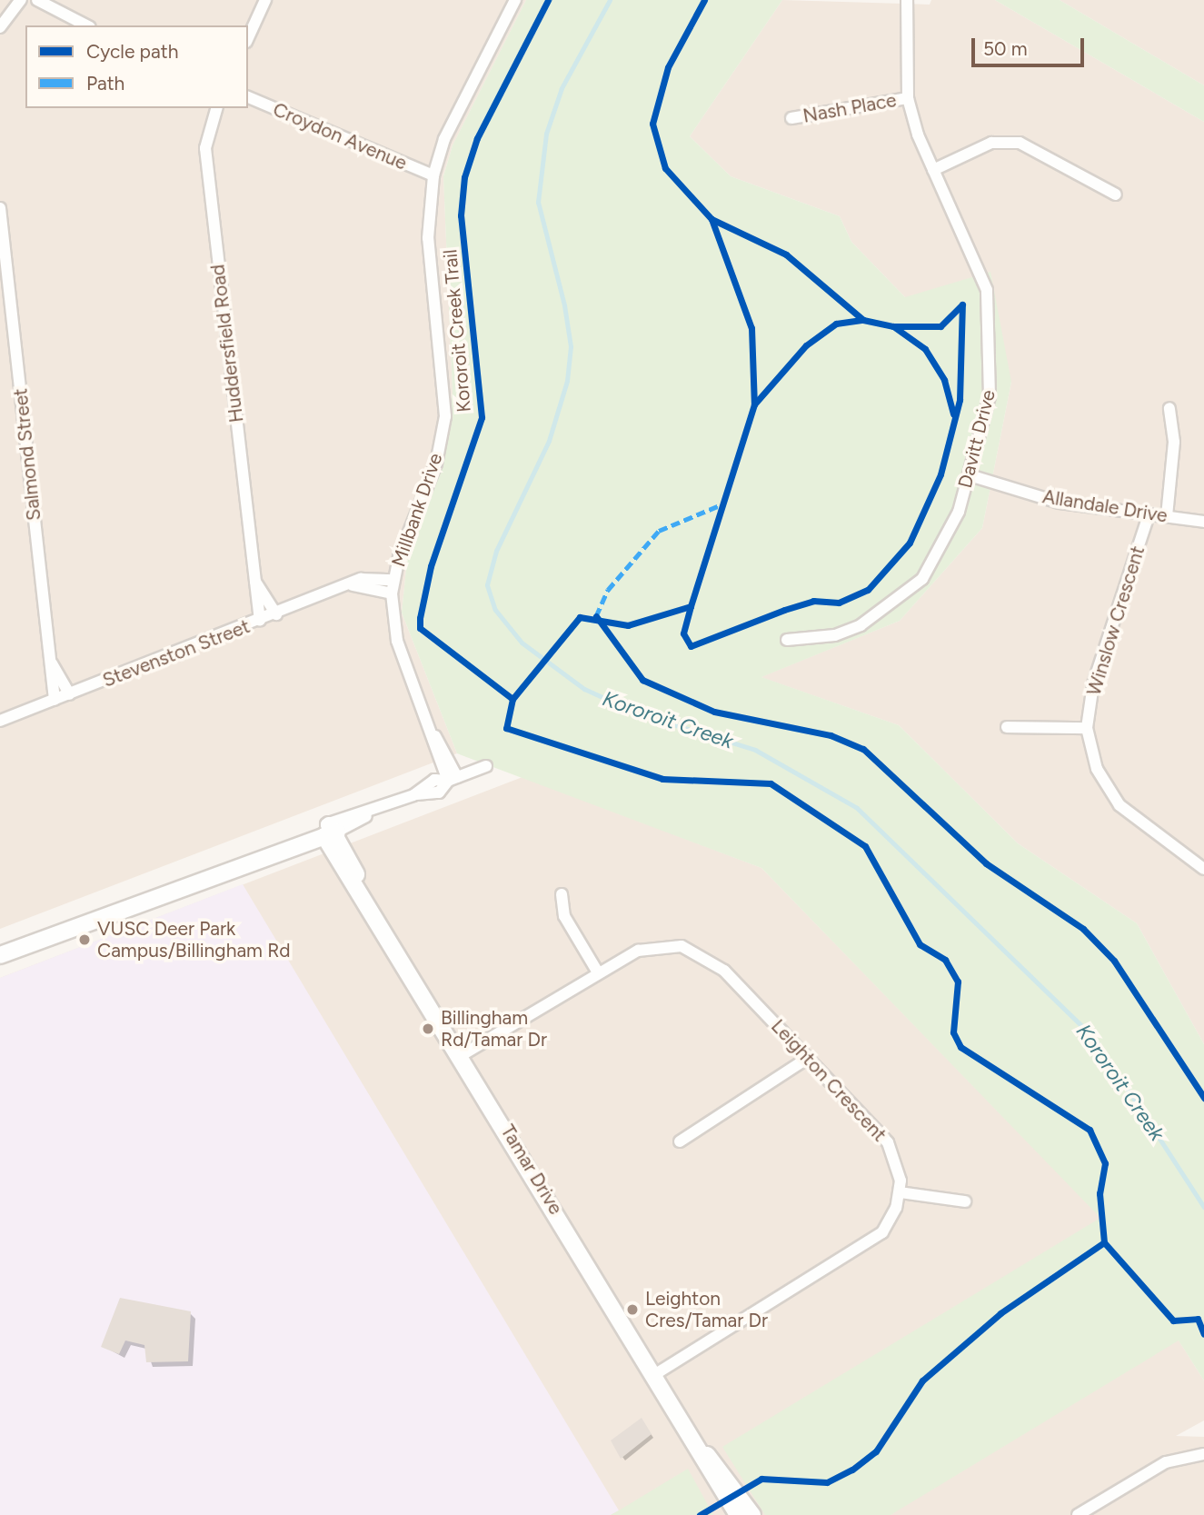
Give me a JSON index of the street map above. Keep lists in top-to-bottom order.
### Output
{
  "streets": {
    "street": [
      "Nash Place",
      "Croydon Avenue",
      "Huddersfield Road",
      "Davitt Drive",
      "Salmond Street",
      "Allandale Drive",
      "Millbank Drive",
      "Winslow Crescent",
      "Stevenston Street",
      "Leighton Crescent",
      "Tamar Drive"
    ],
    "cycle path": ["Kororoit Creek Trail"]
  },
  "crossings": [
    ["Nash Place", "Davitt Drive"],
    ["Croydon Avenue", "Millbank Drive"],
    ["Huddersfield Road", "Stevenston Street"],
    ["Davitt Drive", "Allandale Drive"],
    ["Salmond Street", "Stevenston Street"],
    ["Allandale Drive", "Winslow Crescent"],
    ["Millbank Drive", "Stevenston Street"],
    ["Leighton Crescent", "Tamar Drive"]
  ],
  "water": ["Kororoit Creek"],
  "places": ["VUSC Deer Park Campus/Billingham Rd", "Billingham Rd/Tamar Dr", "Leighton Cres/Tamar Dr"],
  "legend": ["Cycle path", "Path"],
  "scale_bar": "50 m"
}
